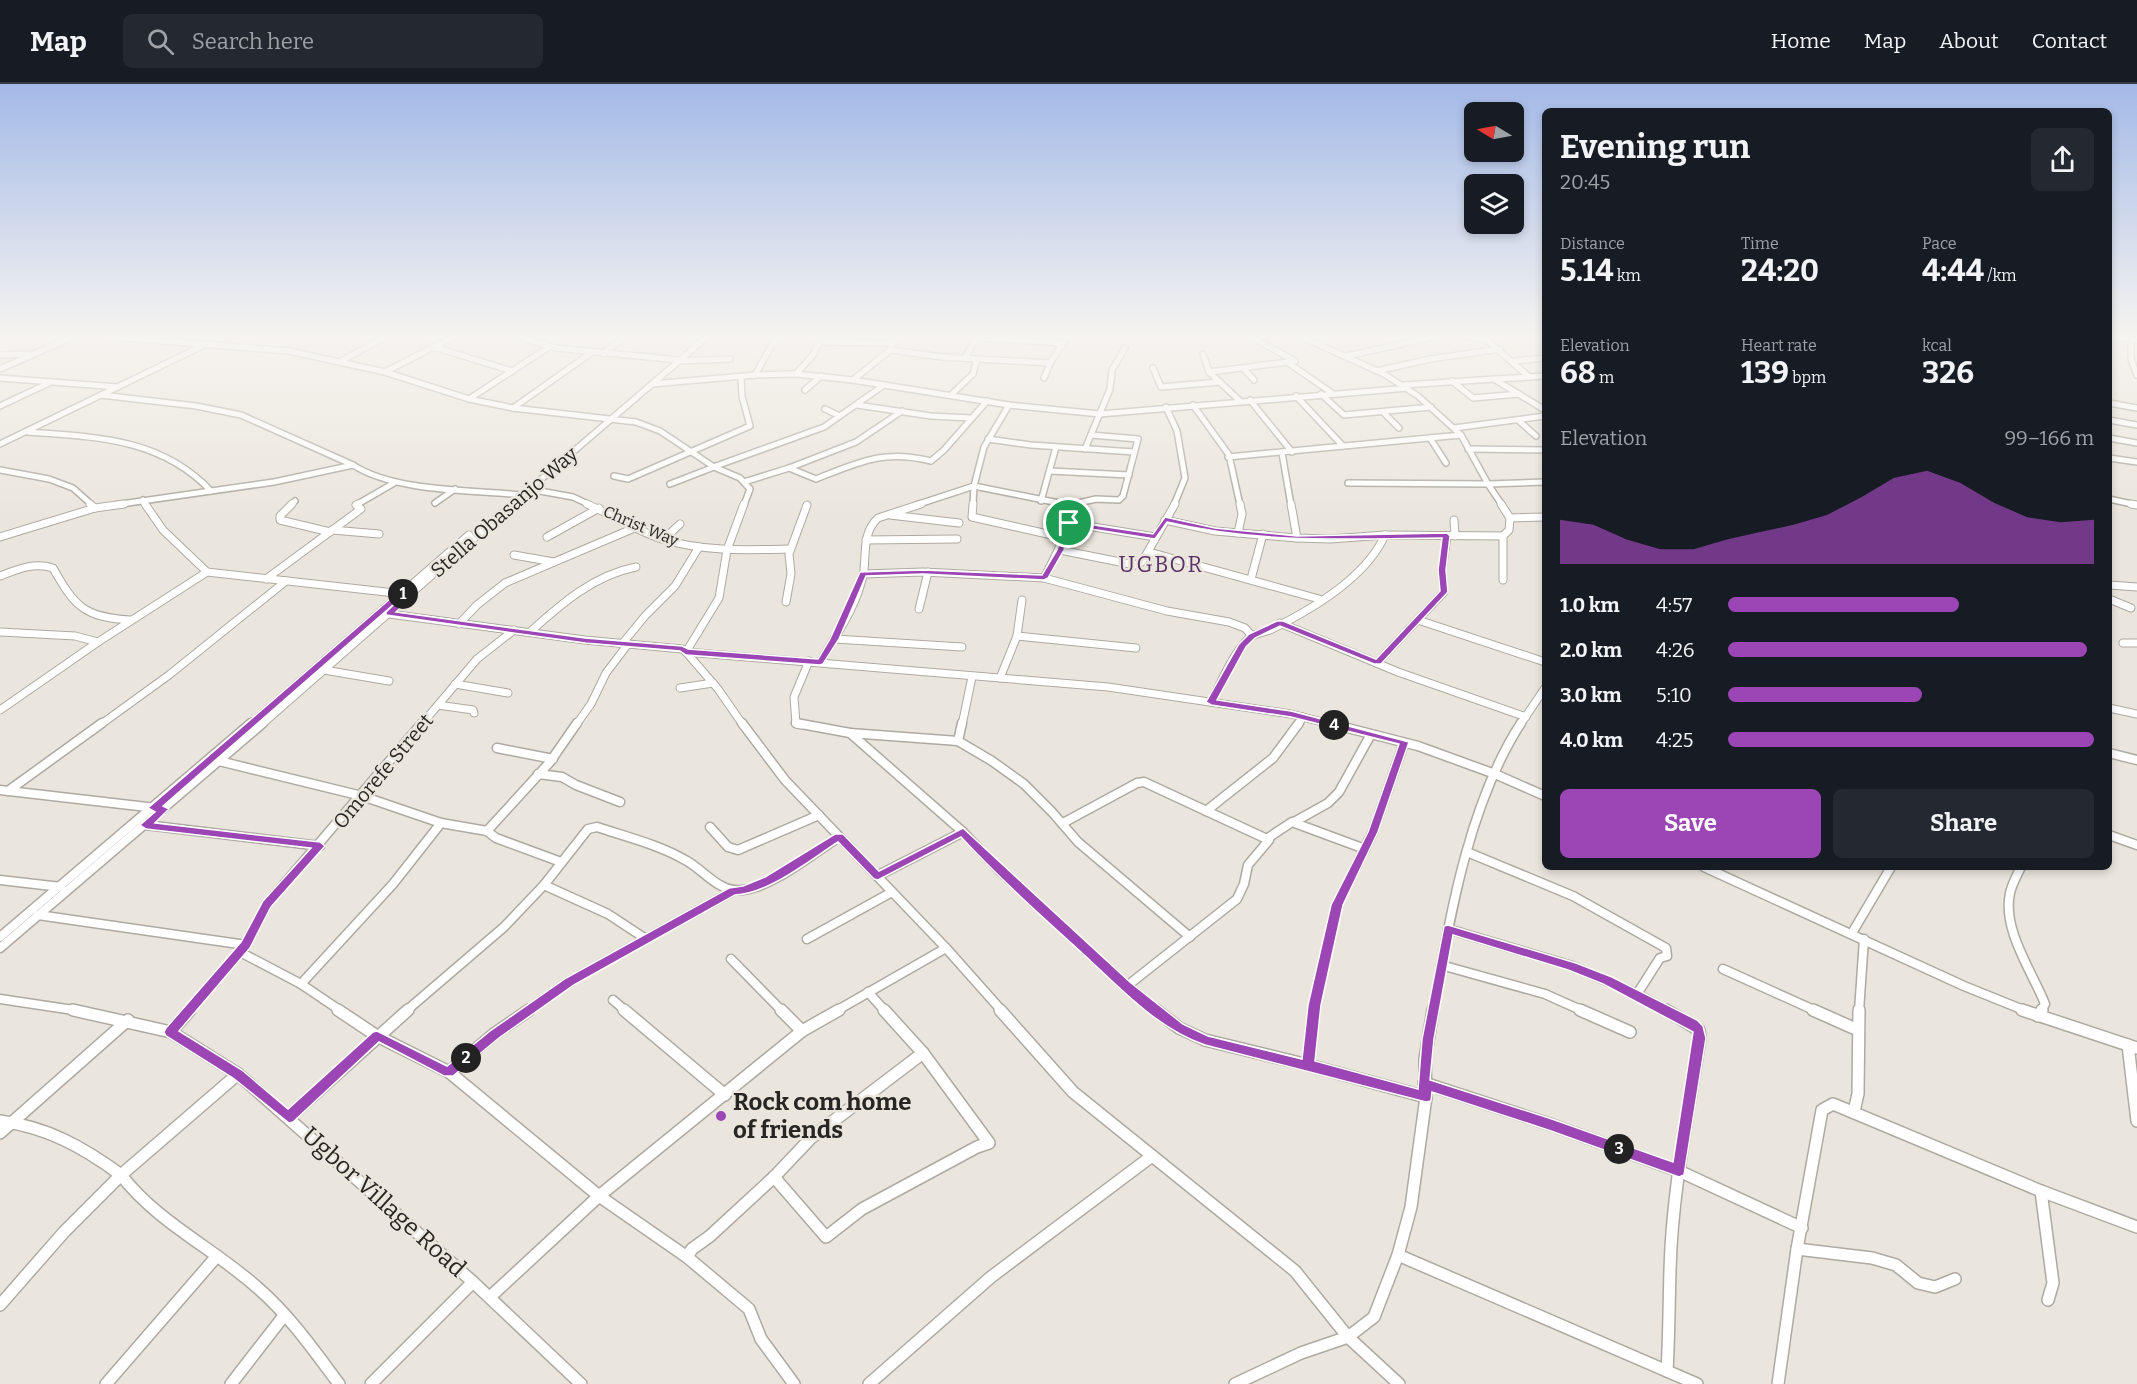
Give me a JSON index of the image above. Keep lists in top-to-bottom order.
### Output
{
  "streets": {
    "street": [
      "Stella Obasanjo Way",
      "Christ Way",
      "Omorefe Street",
      "Ugbor Village Road"
    ]
  },
  "crossings": [
    ["Stella Obasanjo Way", "Christ Way"],
    ["Omorefe Street", "Ugbor Village Road"]
  ],
  "districts": ["UGBOR"],
  "places": ["Rock com home of friends"],
  "north": "left",
  "page": {
    "header": "Map",
    "search": "Search here",
    "nav": [
      "Home",
      "Map",
      "About",
      "Contact"
    ],
    "heading": ["Evening run", "20:45"],
    "stats": [
      ["Distance", "5.14 km"],
      ["Time", "24:20"],
      ["Pace", "4:44 /km"],
      ["Elevation", "68 m"],
      ["Heart rate", "139 bpm"],
      ["kcal", "326"]
    ],
    "chart": ["Elevation", "99–166 m"],
    "pins": [
      "1",
      "4",
      "2",
      "3"
    ],
    "list": [
      {
        "name": "1.0 km",
        "note": "4:57"
      },
      {
        "name": "2.0 km",
        "note": "4:26"
      },
      {
        "name": "3.0 km",
        "note": "5:10"
      },
      {
        "name": "4.0 km",
        "note": "4:25"
      }
    ],
    "buttons": ["Save", "Share"]
  }
}
